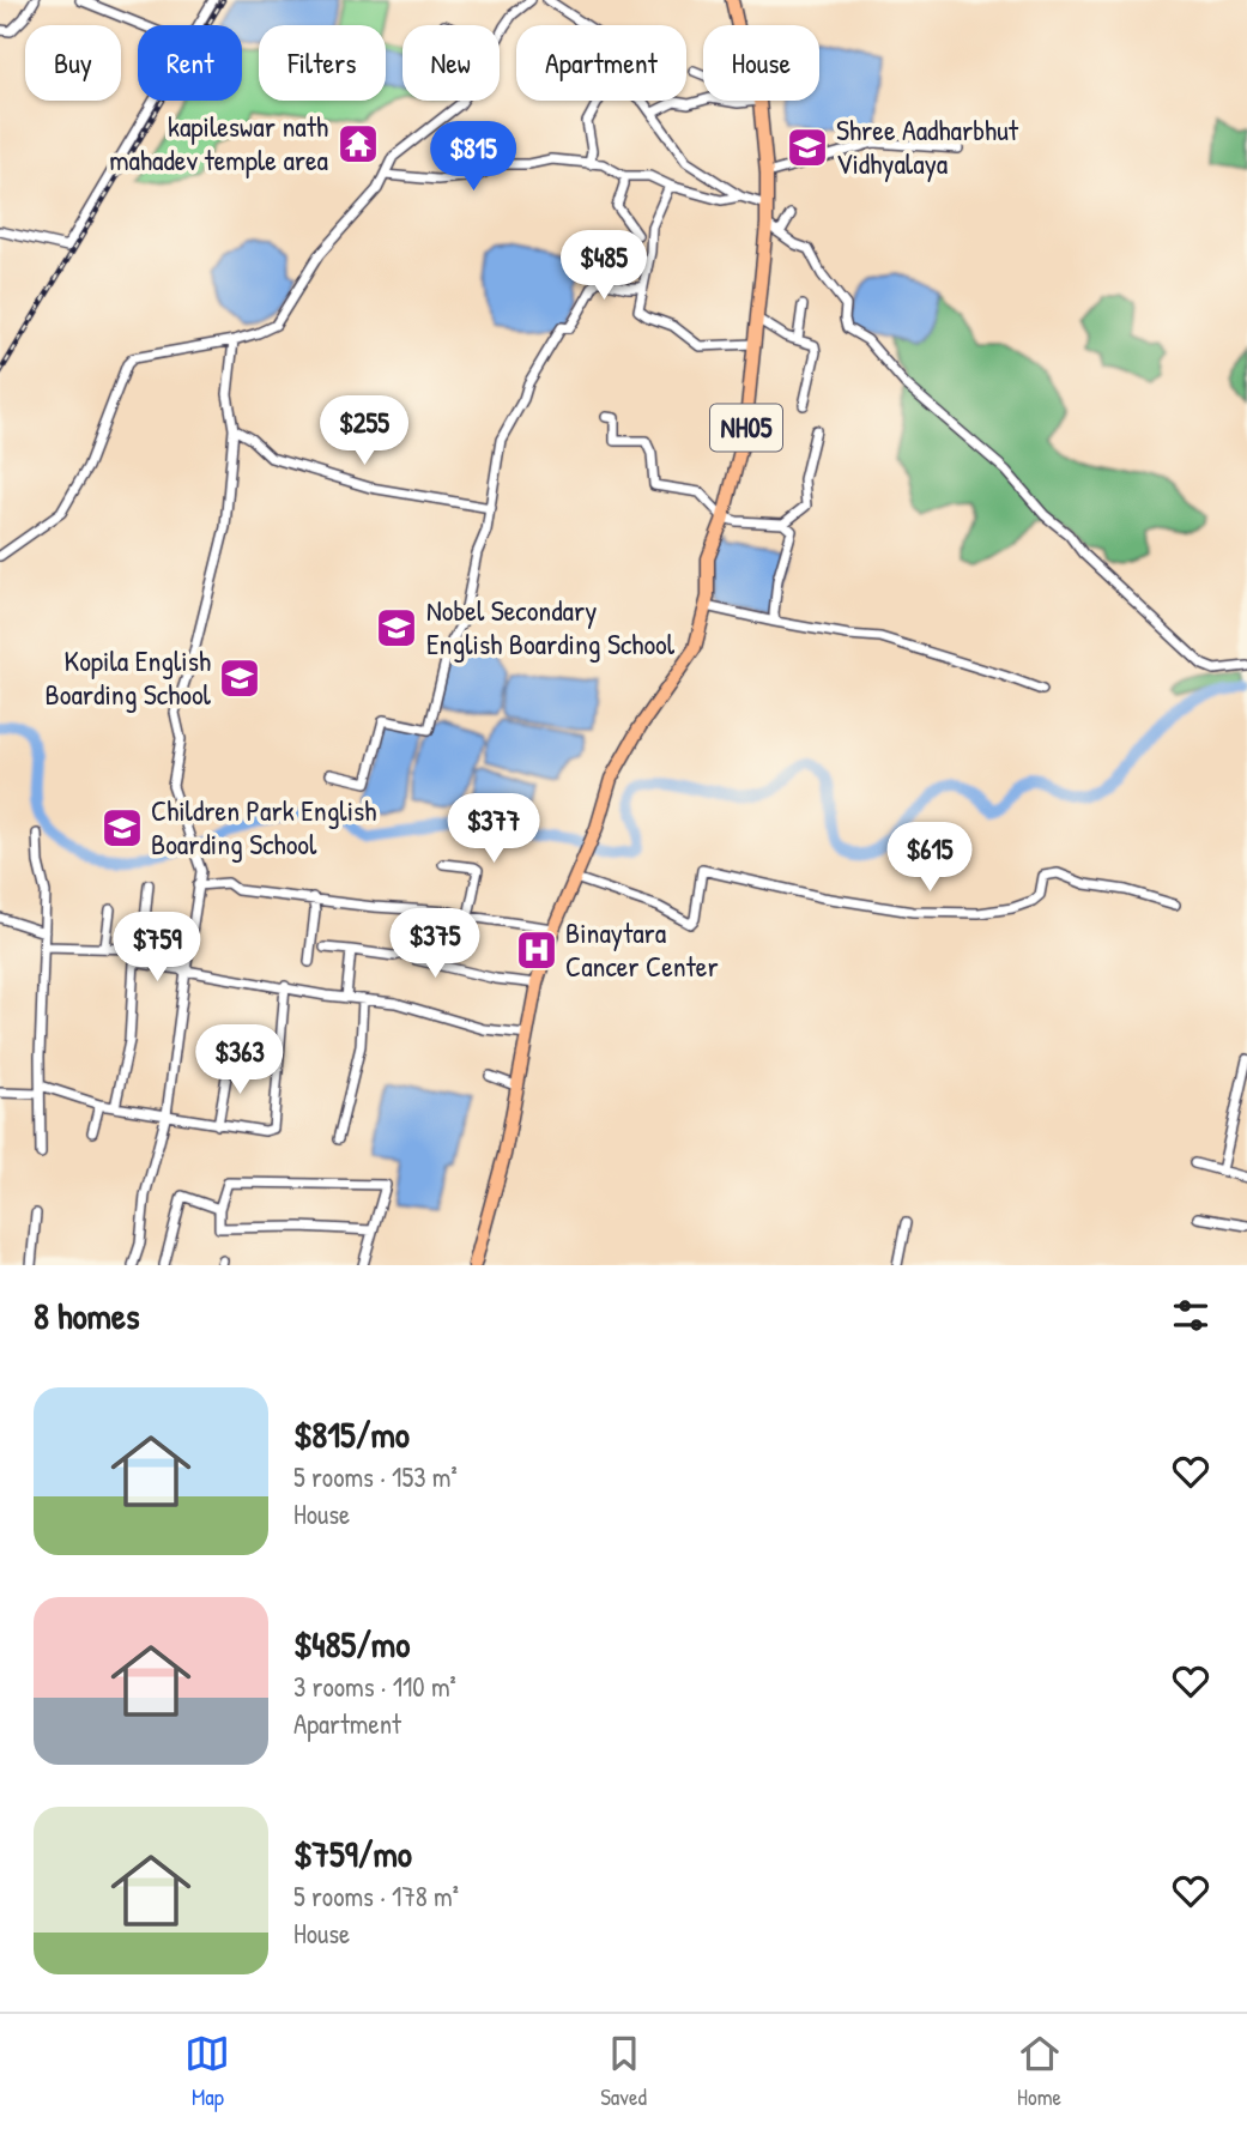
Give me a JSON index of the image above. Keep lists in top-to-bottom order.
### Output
{
  "streets": {
    "main road": ["NH05"]
  },
  "places": {
    "temple": ["kapileswar nath mahadev temple area"],
    "school or university": [
      "Shree Aadharbhut Vidhyalaya",
      "Nobel Secondary English Boarding School",
      "Kopila English Boarding School",
      "Children Park English Boarding School"
    ],
    "hospital": ["Binaytara Cancer Center"]
  },
  "page": {
    "chip": [
      "Buy",
      "Rent",
      "Filters",
      "New",
      "Apartment",
      "House"
    ],
    "price": [
      "$815",
      "$485",
      "$255",
      "$377",
      "$615",
      "$375",
      "$759",
      "$363"
    ],
    "heading": "8 homes",
    "list": [
      {
        "name": "$815/mo",
        "note": "5 rooms · 153 m² · House"
      },
      {
        "name": "$485/mo",
        "note": "3 rooms · 110 m² · Apartment"
      },
      {
        "name": "$759/mo",
        "note": "5 rooms · 178 m² · House"
      }
    ],
    "tabs": ["Map", "Saved", "Home"]
  }
}
